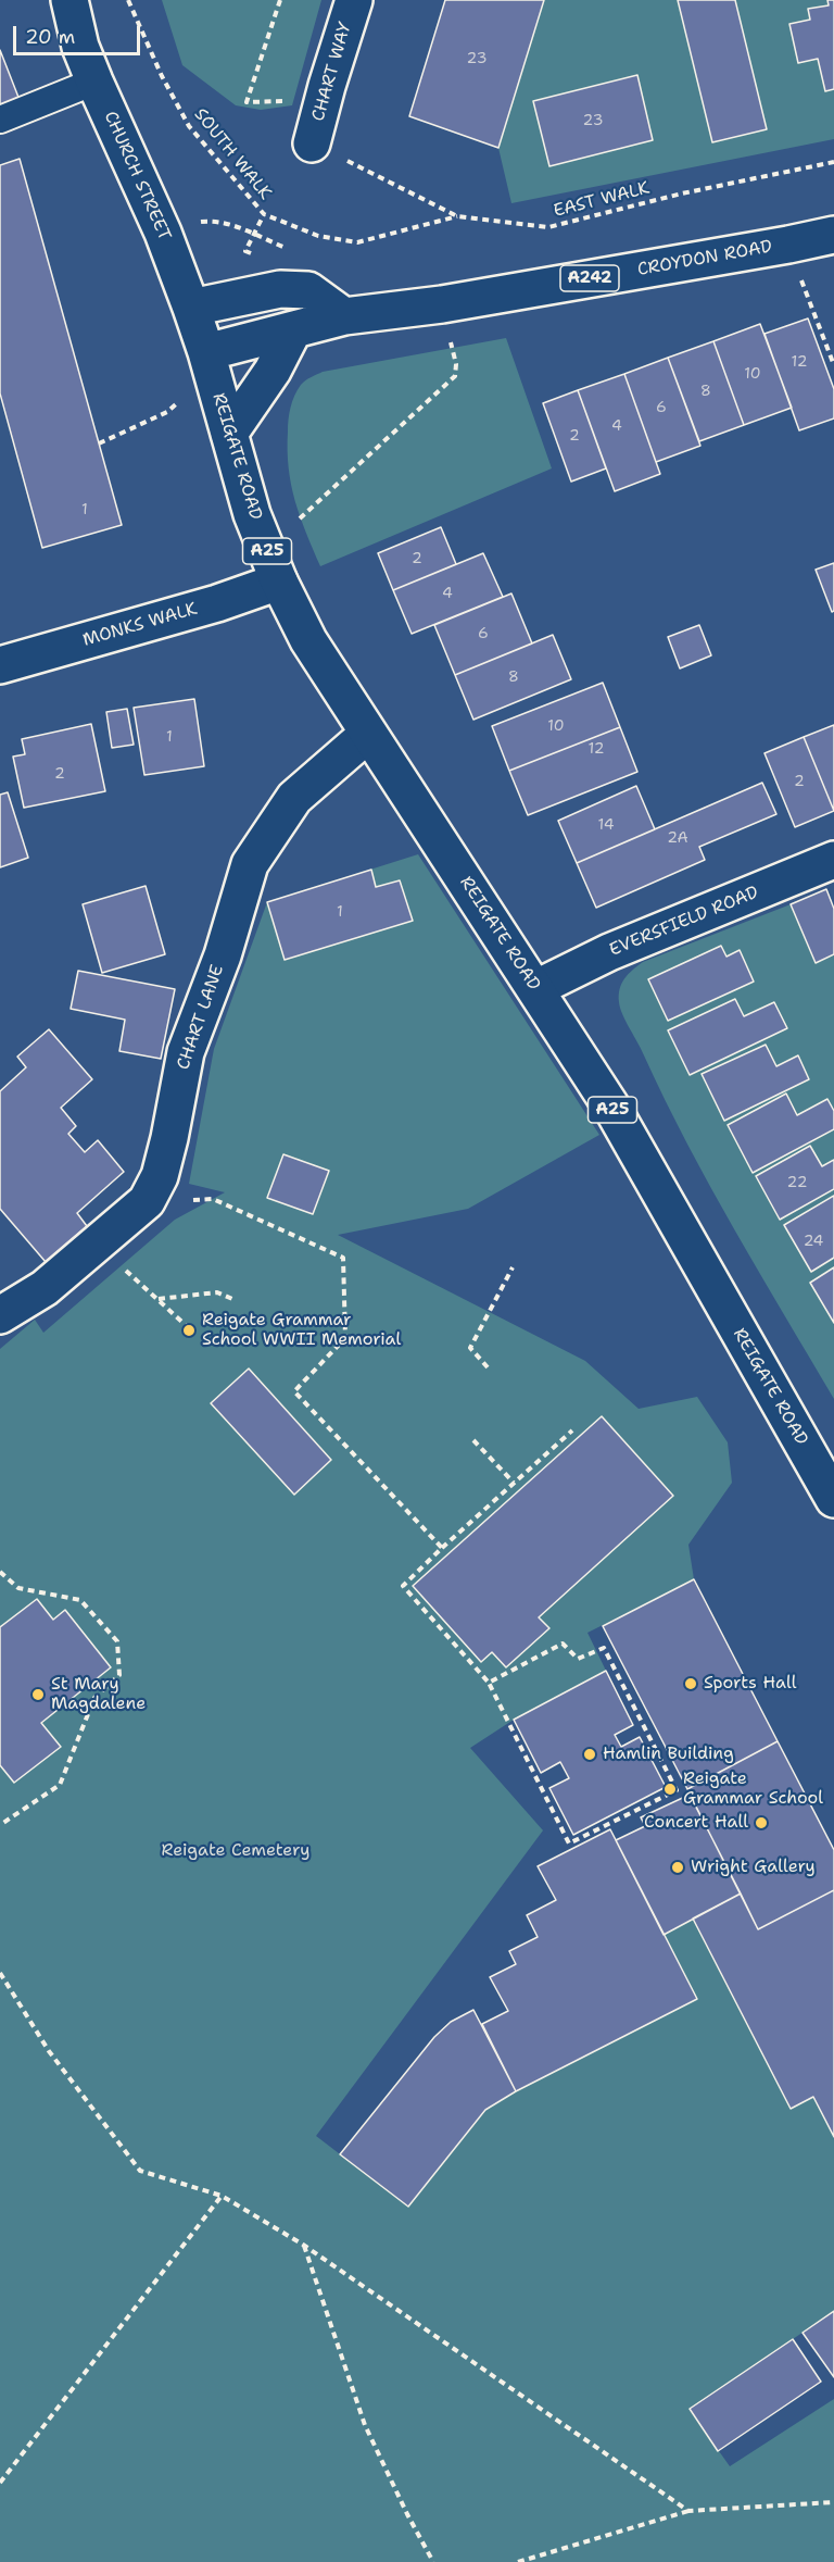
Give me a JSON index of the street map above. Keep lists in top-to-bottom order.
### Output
{
  "streets": {
    "main road": [
      "CHART WAY",
      "CHURCH STREET",
      "CROYDON ROAD",
      "A242",
      "REIGATE ROAD",
      "A25",
      "MONKS WALK",
      "EVERSFIELD ROAD",
      "CHART LANE"
    ],
    "path": ["SOUTH WALK", "EAST WALK"]
  },
  "crossings": [
    ["CHART WAY", "EAST WALK"],
    ["SOUTH WALK", "EAST WALK"],
    ["CHURCH STREET", "CROYDON ROAD"],
    ["CHURCH STREET", "REIGATE ROAD"],
    ["CROYDON ROAD", "REIGATE ROAD"],
    ["REIGATE ROAD", "MONKS WALK"],
    ["REIGATE ROAD", "EVERSFIELD ROAD"],
    ["REIGATE ROAD", "CHART LANE"]
  ],
  "parks": ["Reigate Cemetery"],
  "places": [
    "Reigate Grammar School WWII Memorial",
    "Sports Hall",
    "St Mary Magdalene",
    "Hamlin Building",
    "Reigate Grammar School",
    "Concert Hall",
    "Wright Gallery"
  ],
  "house_numbers": [
    "23",
    "23",
    "12",
    "10",
    "8",
    "6",
    "4",
    "2",
    "1",
    "2",
    "4",
    "6",
    "8",
    "10",
    "1",
    "12",
    "2",
    "2",
    "14",
    "2A",
    "1",
    "22",
    "24"
  ],
  "scale_bar": "20 m"
}
